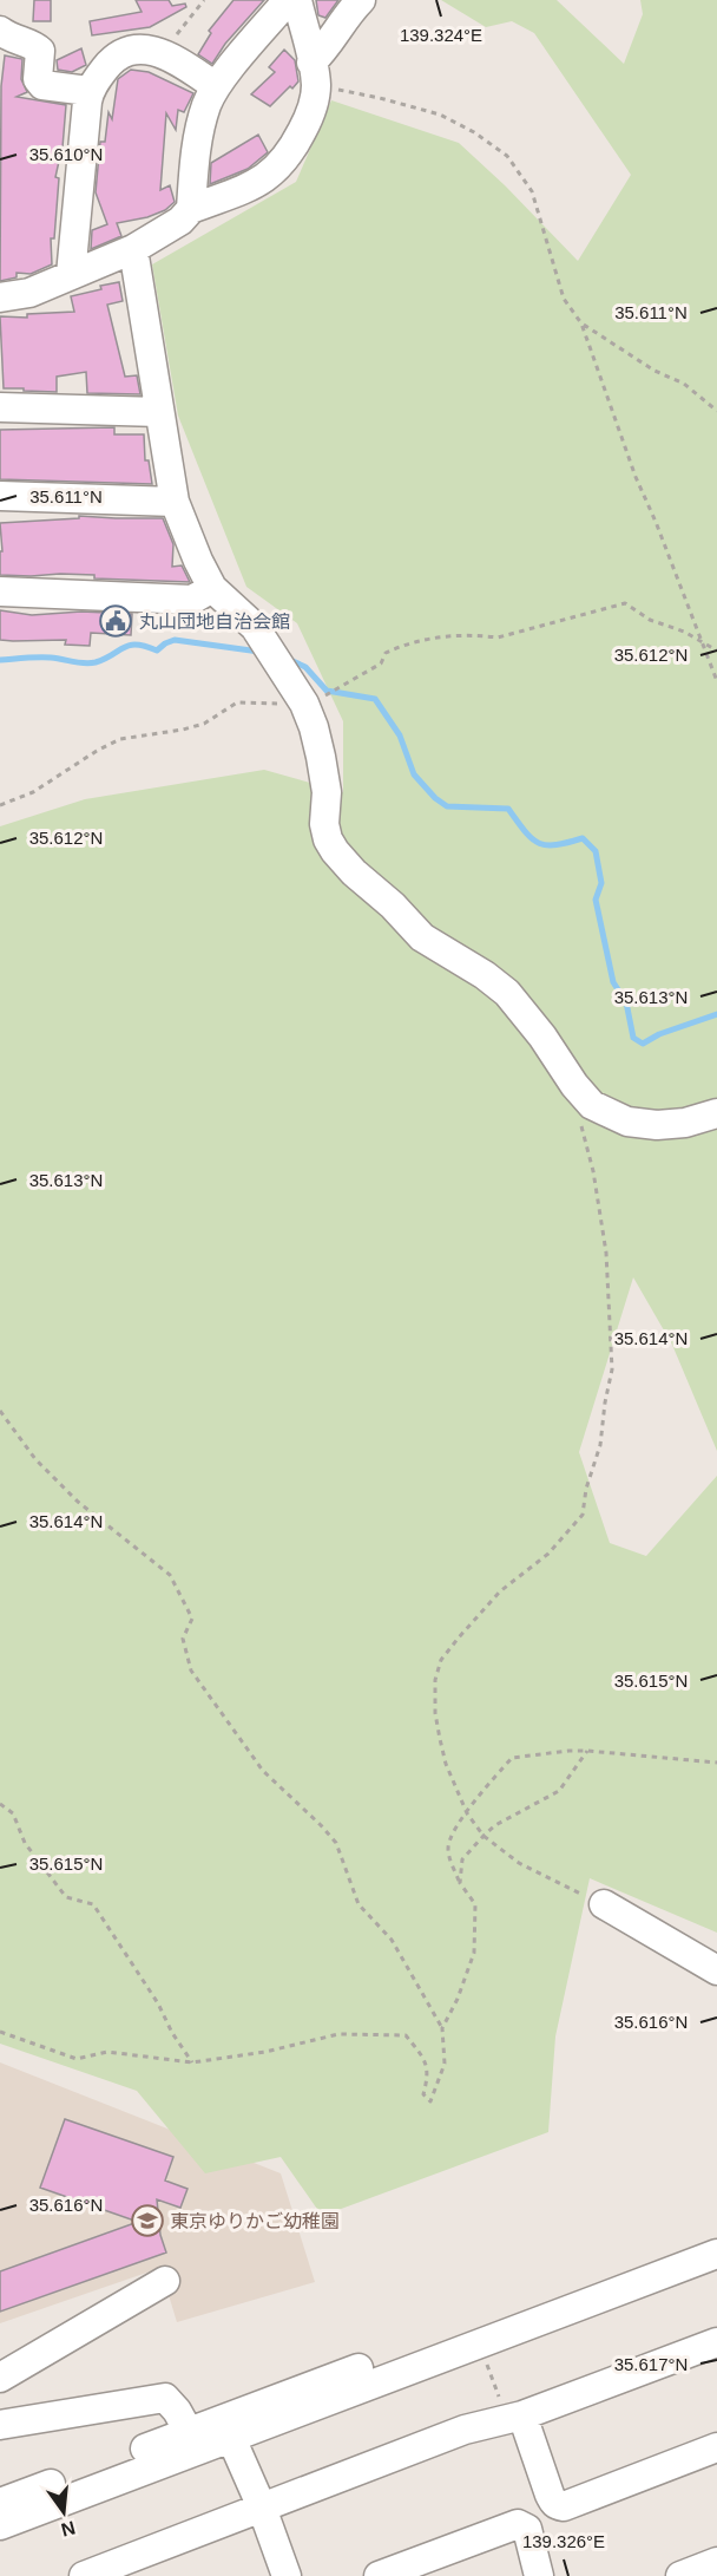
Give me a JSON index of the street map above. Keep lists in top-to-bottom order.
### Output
{
  "places": {
    "public building": ["丸山団地自治会館"],
    "school or university": ["東京ゆりかご幼稚園"]
  },
  "north": "bottom",
  "coordinates": [
    "139.324°E",
    "35.610°N",
    "35.611°N",
    "35.612°N",
    "35.613°N",
    "35.614°N",
    "35.615°N",
    "35.616°N",
    "35.617°N",
    "139.326°E"
  ]
}
